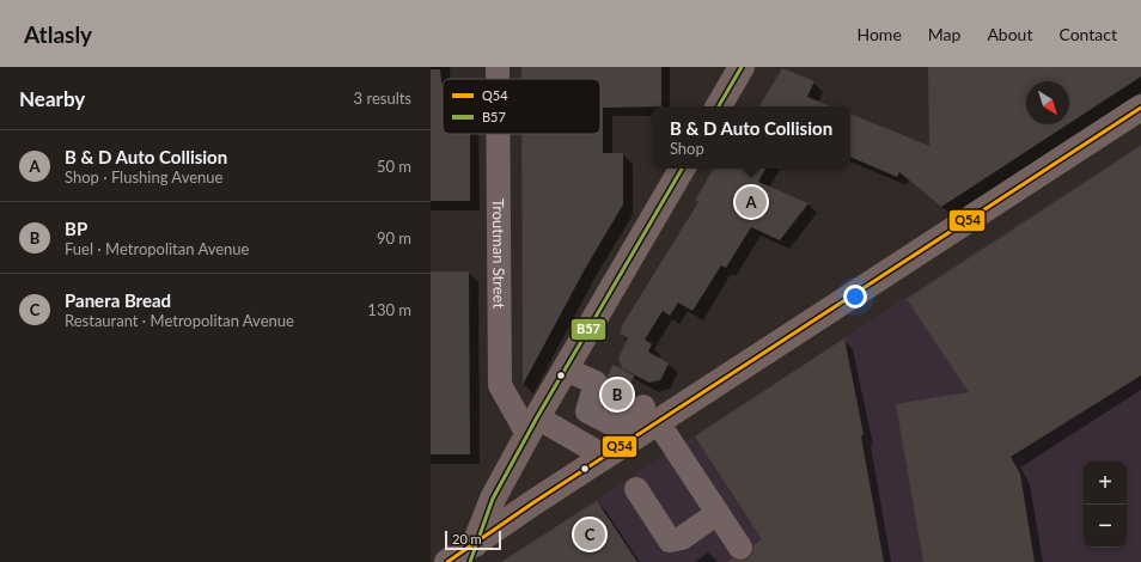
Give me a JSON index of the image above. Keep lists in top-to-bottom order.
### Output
{
  "streets": {
    "street": ["Troutman Street"]
  },
  "lines": ["transit line B57", "transit line Q54"],
  "legend": ["Q54", "B57"],
  "scale_bar": "20 m",
  "north": "bottom right",
  "page": {
    "header": "Atlasly",
    "nav": [
      "Home",
      "Map",
      "About",
      "Contact"
    ],
    "heading": ["Nearby", "3 results"],
    "popup": ["B & D Auto Collision", "Shop"],
    "list": [
      {
        "mark": "A",
        "name": "B & D Auto Collision",
        "note": "Shop · Flushing Avenue",
        "value": "50 m"
      },
      {
        "mark": "B",
        "name": "BP",
        "note": "Fuel · Metropolitan Avenue",
        "value": "90 m"
      },
      {
        "mark": "C",
        "name": "Panera Bread",
        "note": "Restaurant · Metropolitan Avenue",
        "value": "130 m"
      }
    ],
    "pins": ["A", "B", "C"],
    "map_buttons": ["+", "−"],
    "scale": "20 m"
  }
}
